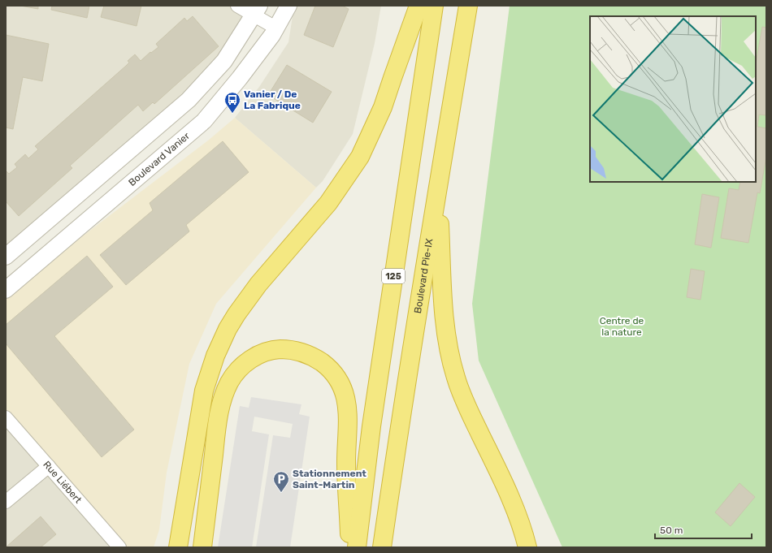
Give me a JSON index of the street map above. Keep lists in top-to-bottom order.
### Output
{
  "streets": {
    "highway": ["125", "Boulevard Pie-IX"],
    "street": ["Boulevard Vanier", "Rue Liébert"]
  },
  "parks": ["Centre de la nature"],
  "places": {
    "bus stop": ["Vanier / De La Fabrique"],
    "parking": ["Stationnement Saint-Martin"]
  },
  "scale_bar": "50 m"
}
